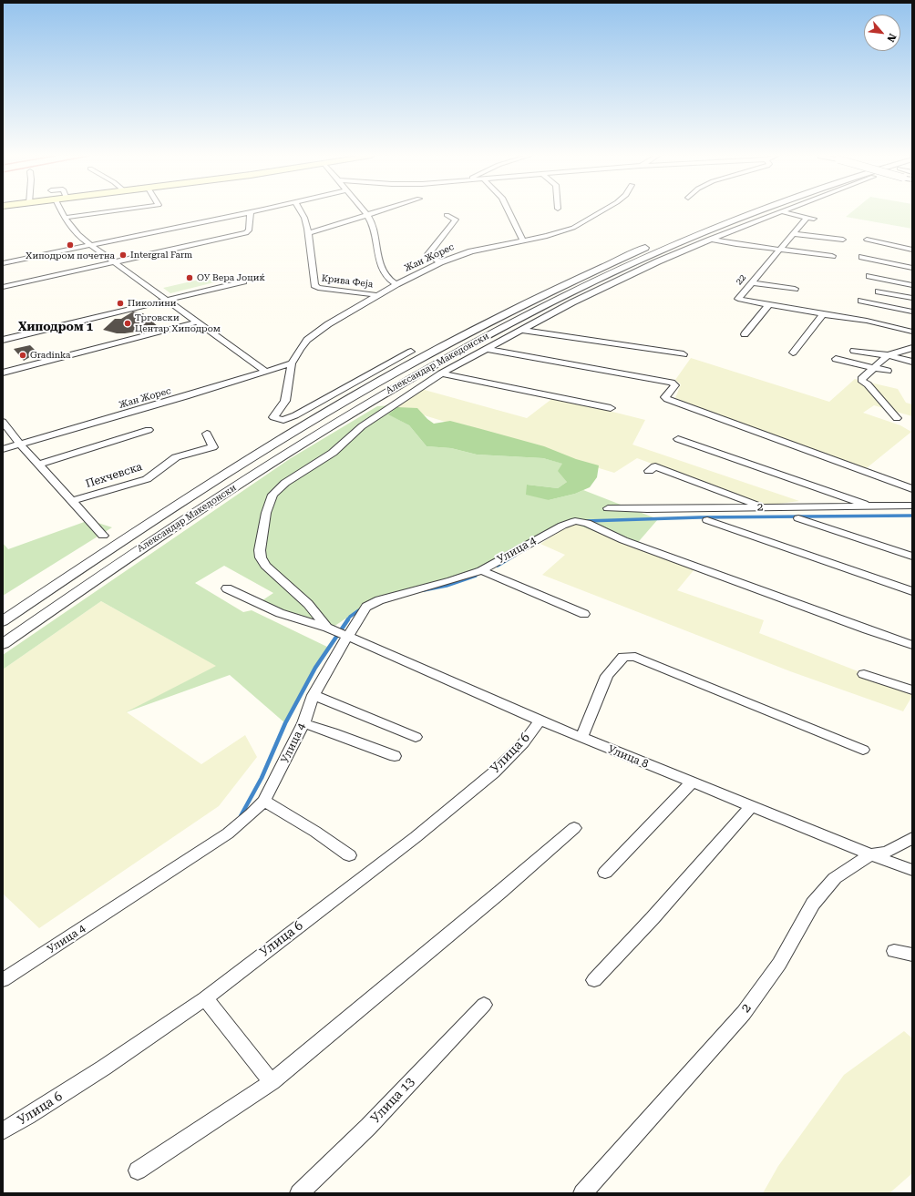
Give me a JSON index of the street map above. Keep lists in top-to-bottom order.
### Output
{
  "streets": {
    "street": [
      "Жан Жорес",
      "22",
      "Крива Феја",
      "Александар Македонски",
      "Пехчевска",
      "2",
      "Улица 4",
      "Улица 6",
      "Улица 8",
      "Улица 13"
    ]
  },
  "crossings": [
    ["Жан Жорес", "Крива Феја"],
    ["2", "Улица 8"],
    ["Улица 4", "Улица 8"],
    ["Улица 6", "Улица 8"]
  ],
  "districts": ["Хиподром 1"],
  "places": [
    "Хиподром почетна",
    "Intergral Farm",
    "ОУ Вера Јоциќ",
    "Пиколини",
    "Трговски Центар Хиподром",
    "Gradinka"
  ],
  "north": "bottom right"
}
